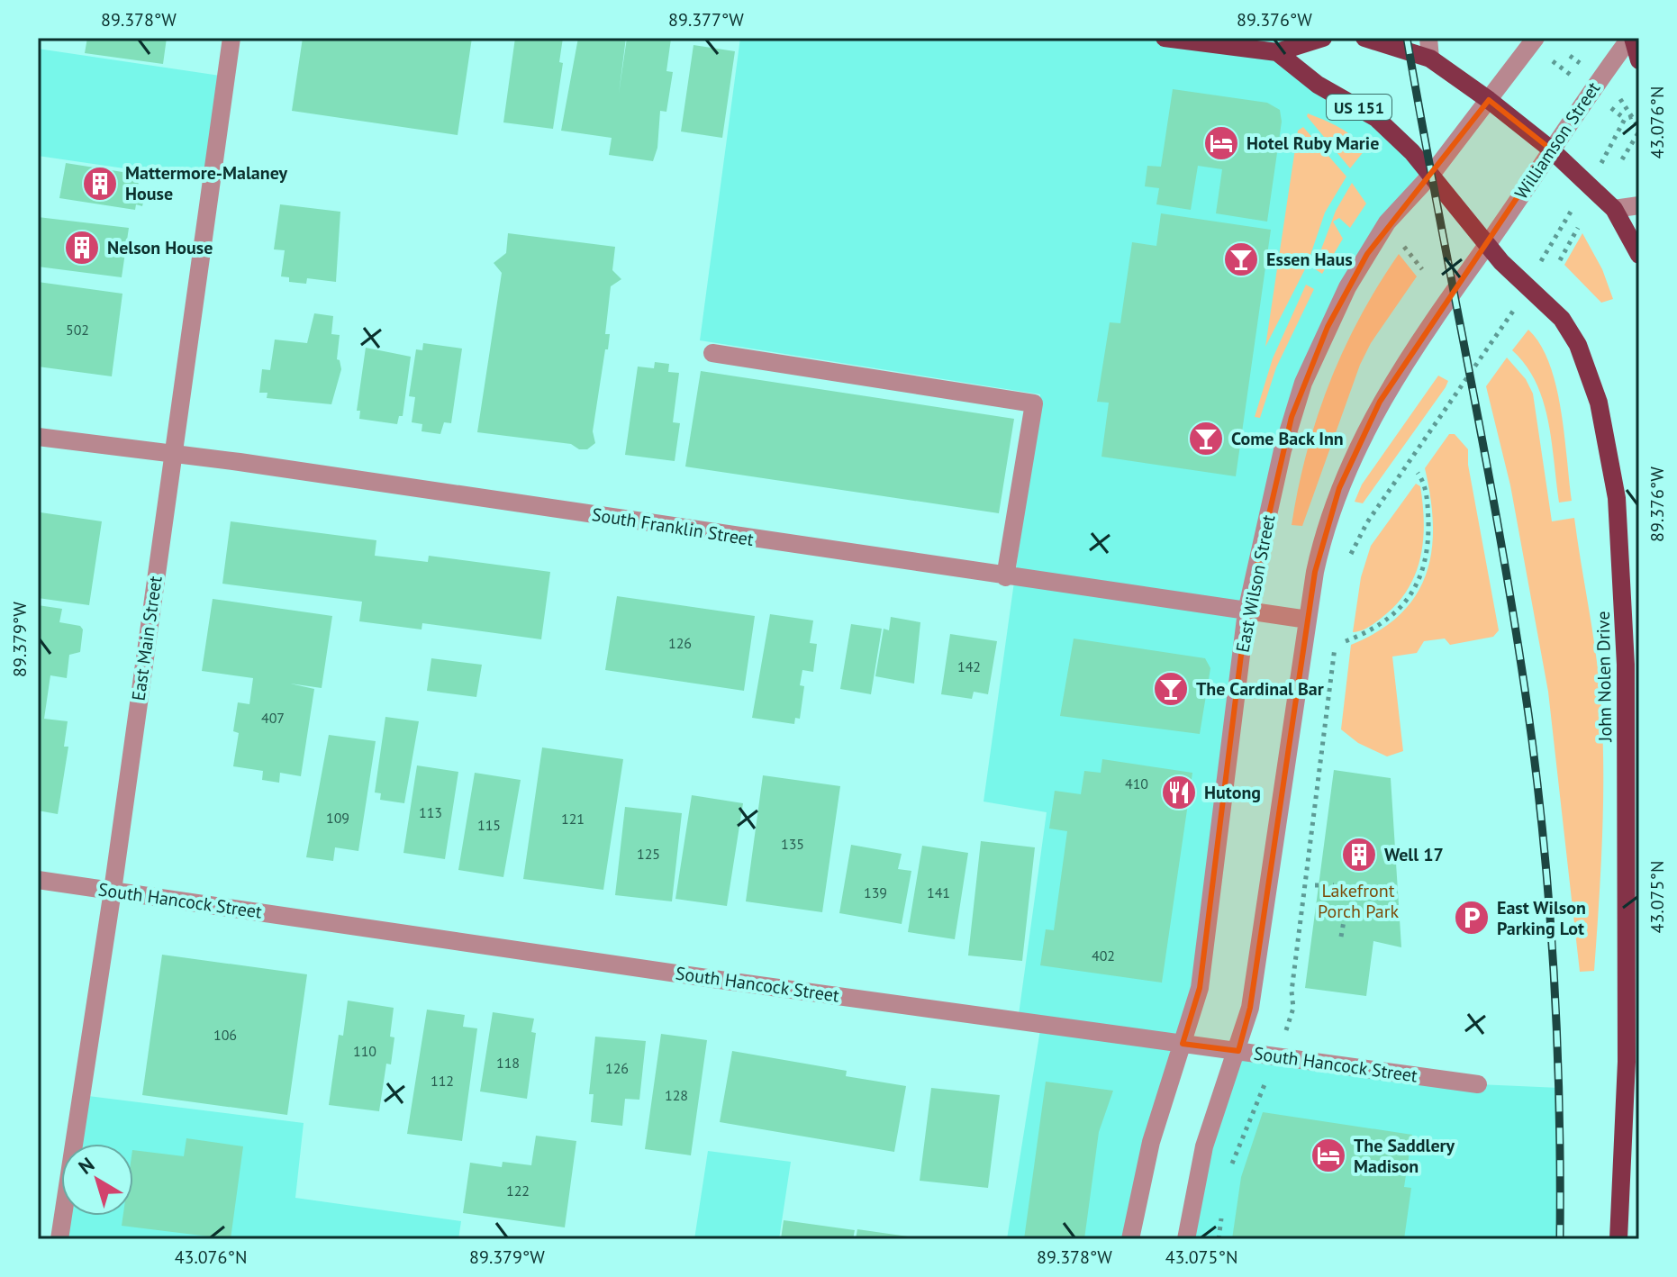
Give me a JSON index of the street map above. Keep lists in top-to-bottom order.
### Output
{
  "streets": {
    "main road": ["US 151", "John Nolen Drive"],
    "street": [
      "Williamson Street",
      "South Franklin Street",
      "East Wilson Street",
      "East Main Street",
      "South Hancock Street"
    ]
  },
  "crossings": [
    ["US 151", "East Wilson Street"],
    ["US 151", "John Nolen Drive"],
    ["Williamson Street", "John Nolen Drive"],
    ["South Franklin Street", "East Wilson Street"],
    ["South Franklin Street", "East Main Street"],
    ["East Wilson Street", "John Nolen Drive"],
    ["East Wilson Street", "South Hancock Street"],
    ["East Main Street", "South Hancock Street"]
  ],
  "parks": ["Lakefront Porch Park"],
  "places": {
    "hotel": ["Hotel Ruby Marie", "The Saddlery Madison"],
    "building": ["Mattermore-Malaney House", "Nelson House", "Well 17"],
    "bar": ["Essen Haus", "Come Back Inn", "The Cardinal Bar"],
    "restaurant": ["Hutong"],
    "parking": ["East Wilson Parking Lot"]
  },
  "house_numbers": [
    "502",
    "126",
    "142",
    "407",
    "410",
    "113",
    "109",
    "121",
    "115",
    "135",
    "125",
    "139",
    "141",
    "402",
    "106",
    "110",
    "118",
    "126",
    "112",
    "128",
    "122"
  ],
  "north": "top left",
  "coordinates": [
    "89.378°W",
    "89.377°W",
    "89.376°W",
    "43.076°N",
    "89.379°W",
    "43.075°N"
  ]
}
